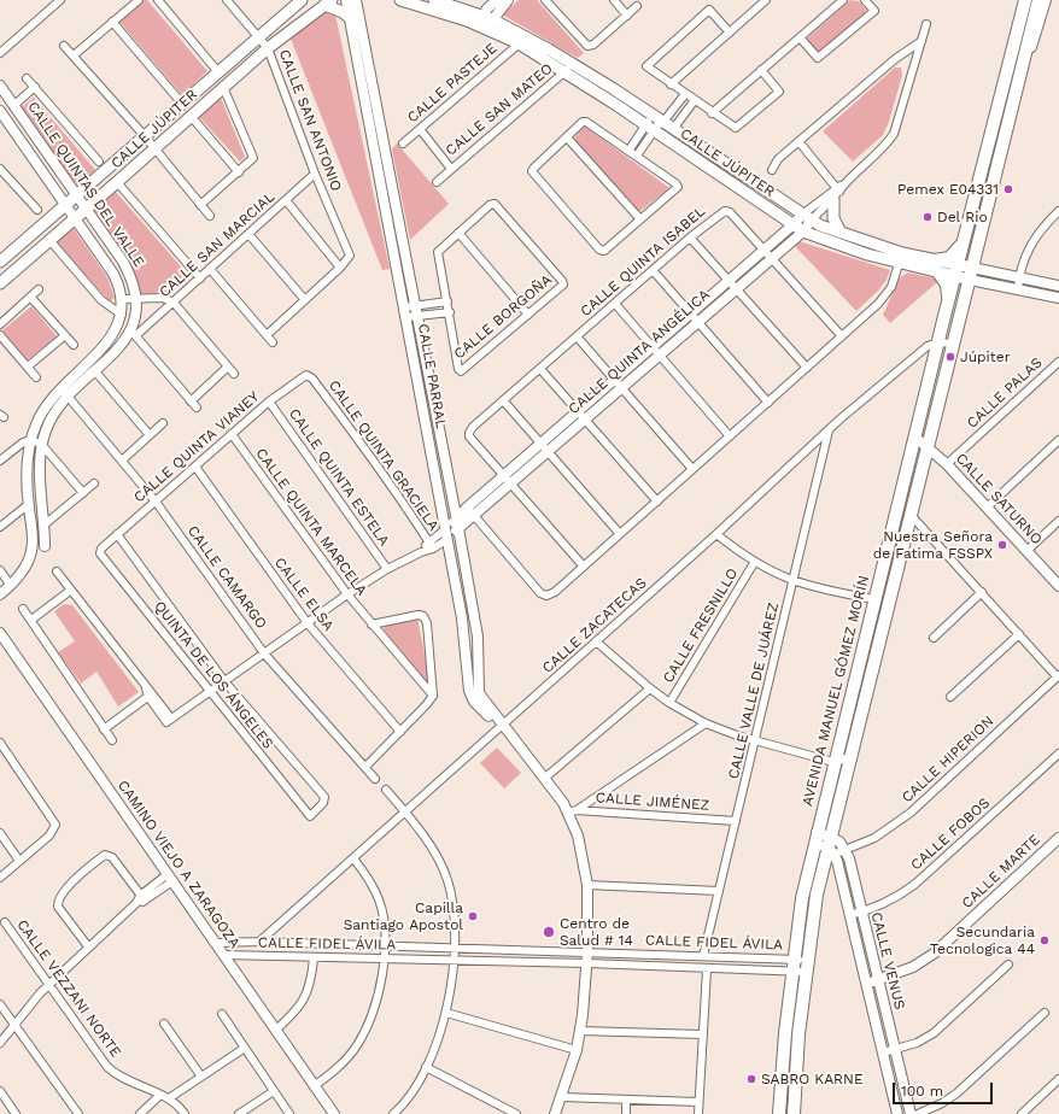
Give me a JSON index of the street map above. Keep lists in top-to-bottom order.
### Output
{
  "streets": {
    "main road": ["CALLE JÚPITER", "AVENIDA MANUEL GÓMEZ MORÍN"],
    "street": [
      "CALLE PASTEJE",
      "CALLE SAN MATEO",
      "CALLE SAN ANTONIO",
      "CALLE QUINTAS DEL VALLE",
      "CALLE SAN MARCIAL",
      "CALLE QUINTA ISABEL",
      "CALLE BORGOÑA",
      "CALLE QUINTA ANGÉLICA",
      "CALLE PARRAL",
      "CALLE PALAS",
      "CALLE QUINTA VIANEY",
      "CALLE QUINTA GRACIELA",
      "CALLE QUINTA ESTELA",
      "CALLE SATURNO",
      "CALLE QUINTA MARCELA",
      "CALLE CAMARGO",
      "CALLE ELSA",
      "CALLE ZACATECAS",
      "CALLE FRESNILLO",
      "QUINTA DE LOS ÁNGELES",
      "CALLE VALLE DE JUÁREZ",
      "CALLE HIPERION",
      "CALLE JIMÉNEZ",
      "CALLE FOBOS",
      "CAMINO VIEJO A ZARAGOZA",
      "CALLE MARTE",
      "CALLE FIDEL ÁVILA",
      "CALLE VENUS",
      "CALLE VEZZANI NORTE"
    ]
  },
  "crossings": [
    ["CALLE PASTEJE", "CALLE JÚPITER"],
    ["CALLE SAN MATEO", "CALLE JÚPITER"],
    ["CALLE SAN ANTONIO", "CALLE JÚPITER"],
    ["CALLE SAN ANTONIO", "CALLE SAN MARCIAL"],
    ["CALLE JÚPITER", "CALLE QUINTAS DEL VALLE"],
    ["CALLE JÚPITER", "CALLE QUINTA ANGÉLICA"],
    ["CALLE JÚPITER", "AVENIDA MANUEL GÓMEZ MORÍN"],
    ["CALLE QUINTAS DEL VALLE", "CALLE SAN MARCIAL"],
    ["CALLE QUINTAS DEL VALLE", "CALLE CAMARGO"],
    ["CALLE QUINTA ISABEL", "CALLE QUINTA ANGÉLICA"],
    ["CALLE QUINTA ANGÉLICA", "CALLE PARRAL"],
    ["CALLE PARRAL", "CALLE ZACATECAS"],
    ["CALLE PARRAL", "CALLE JIMÉNEZ"],
    ["CALLE PARRAL", "CALLE FIDEL ÁVILA"],
    ["CALLE PALAS", "CALLE SATURNO"],
    ["CALLE QUINTA VIANEY", "CALLE QUINTA GRACIELA"],
    ["CALLE QUINTA VIANEY", "CALLE QUINTA ESTELA"],
    ["CALLE QUINTA VIANEY", "CALLE QUINTA MARCELA"],
    ["CALLE QUINTA VIANEY", "CALLE CAMARGO"],
    ["CALLE QUINTA VIANEY", "CALLE ELSA"],
    ["CALLE QUINTA VIANEY", "QUINTA DE LOS ÁNGELES"],
    ["CALLE SATURNO", "AVENIDA MANUEL GÓMEZ MORÍN"],
    ["CALLE ZACATECAS", "CALLE VALLE DE JUÁREZ"],
    ["CALLE ZACATECAS", "AVENIDA MANUEL GÓMEZ MORÍN"],
    ["CALLE ZACATECAS", "CALLE FIDEL ÁVILA"],
    ["CALLE VALLE DE JUÁREZ", "CALLE JIMÉNEZ"],
    ["CALLE VALLE DE JUÁREZ", "CALLE FIDEL ÁVILA"],
    ["AVENIDA MANUEL GÓMEZ MORÍN", "CALLE HIPERION"],
    ["AVENIDA MANUEL GÓMEZ MORÍN", "CALLE FIDEL ÁVILA"],
    ["AVENIDA MANUEL GÓMEZ MORÍN", "CALLE VENUS"],
    ["CALLE HIPERION", "CALLE VENUS"],
    ["CALLE FOBOS", "CALLE VENUS"],
    ["CAMINO VIEJO A ZARAGOZA", "CALLE FIDEL ÁVILA"],
    ["CALLE MARTE", "CALLE VENUS"]
  ],
  "places": [
    "Pemex E04331",
    "Del Rio",
    "Júpiter",
    "Nuestra Señora de Fatima FSSPX",
    "Capilla Santiago Apostol",
    "Centro de Salud # 14",
    "Secundaria Tecnologica 44",
    "SABRO KARNE"
  ],
  "scale_bar": "100 m"
}
